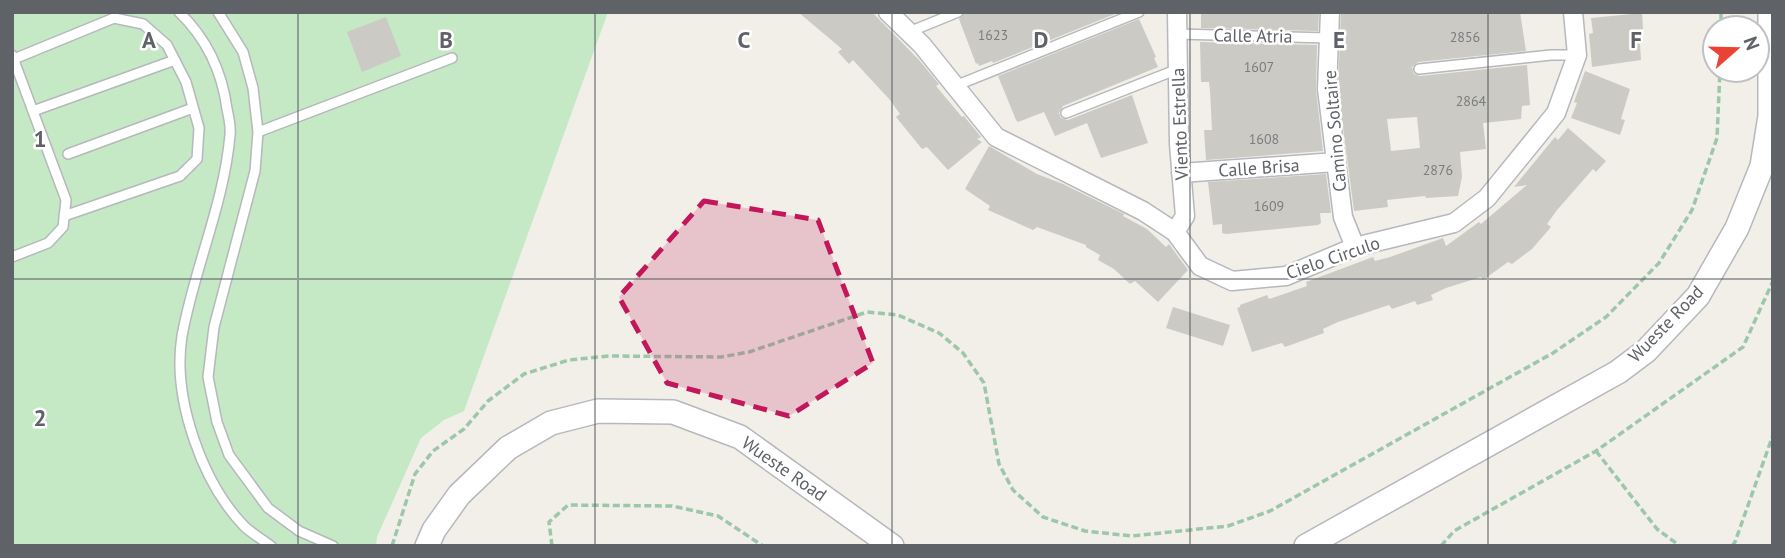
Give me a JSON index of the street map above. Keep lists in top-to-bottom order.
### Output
{
  "streets": {
    "street": [
      "Viento Estrella",
      "Camino Soltaire",
      "Calle Brisa",
      "Cielo Circulo",
      "Wueste Road"
    ],
    "lane": ["Calle Atria"]
  },
  "crossings": [
    ["Calle Atria", "Viento Estrella"],
    ["Calle Atria", "Camino Soltaire"],
    ["Viento Estrella", "Calle Brisa"],
    ["Viento Estrella", "Cielo Circulo"],
    ["Camino Soltaire", "Calle Brisa"],
    ["Camino Soltaire", "Cielo Circulo"]
  ],
  "house_numbers": [
    "1623",
    "2856",
    "1607",
    "2864",
    "1608",
    "2876",
    "1609"
  ],
  "north": "right",
  "grid": {
    "columns": [
      "A",
      "B",
      "C",
      "D",
      "E",
      "F"
    ],
    "rows": ["1", "2"]
  }
}
